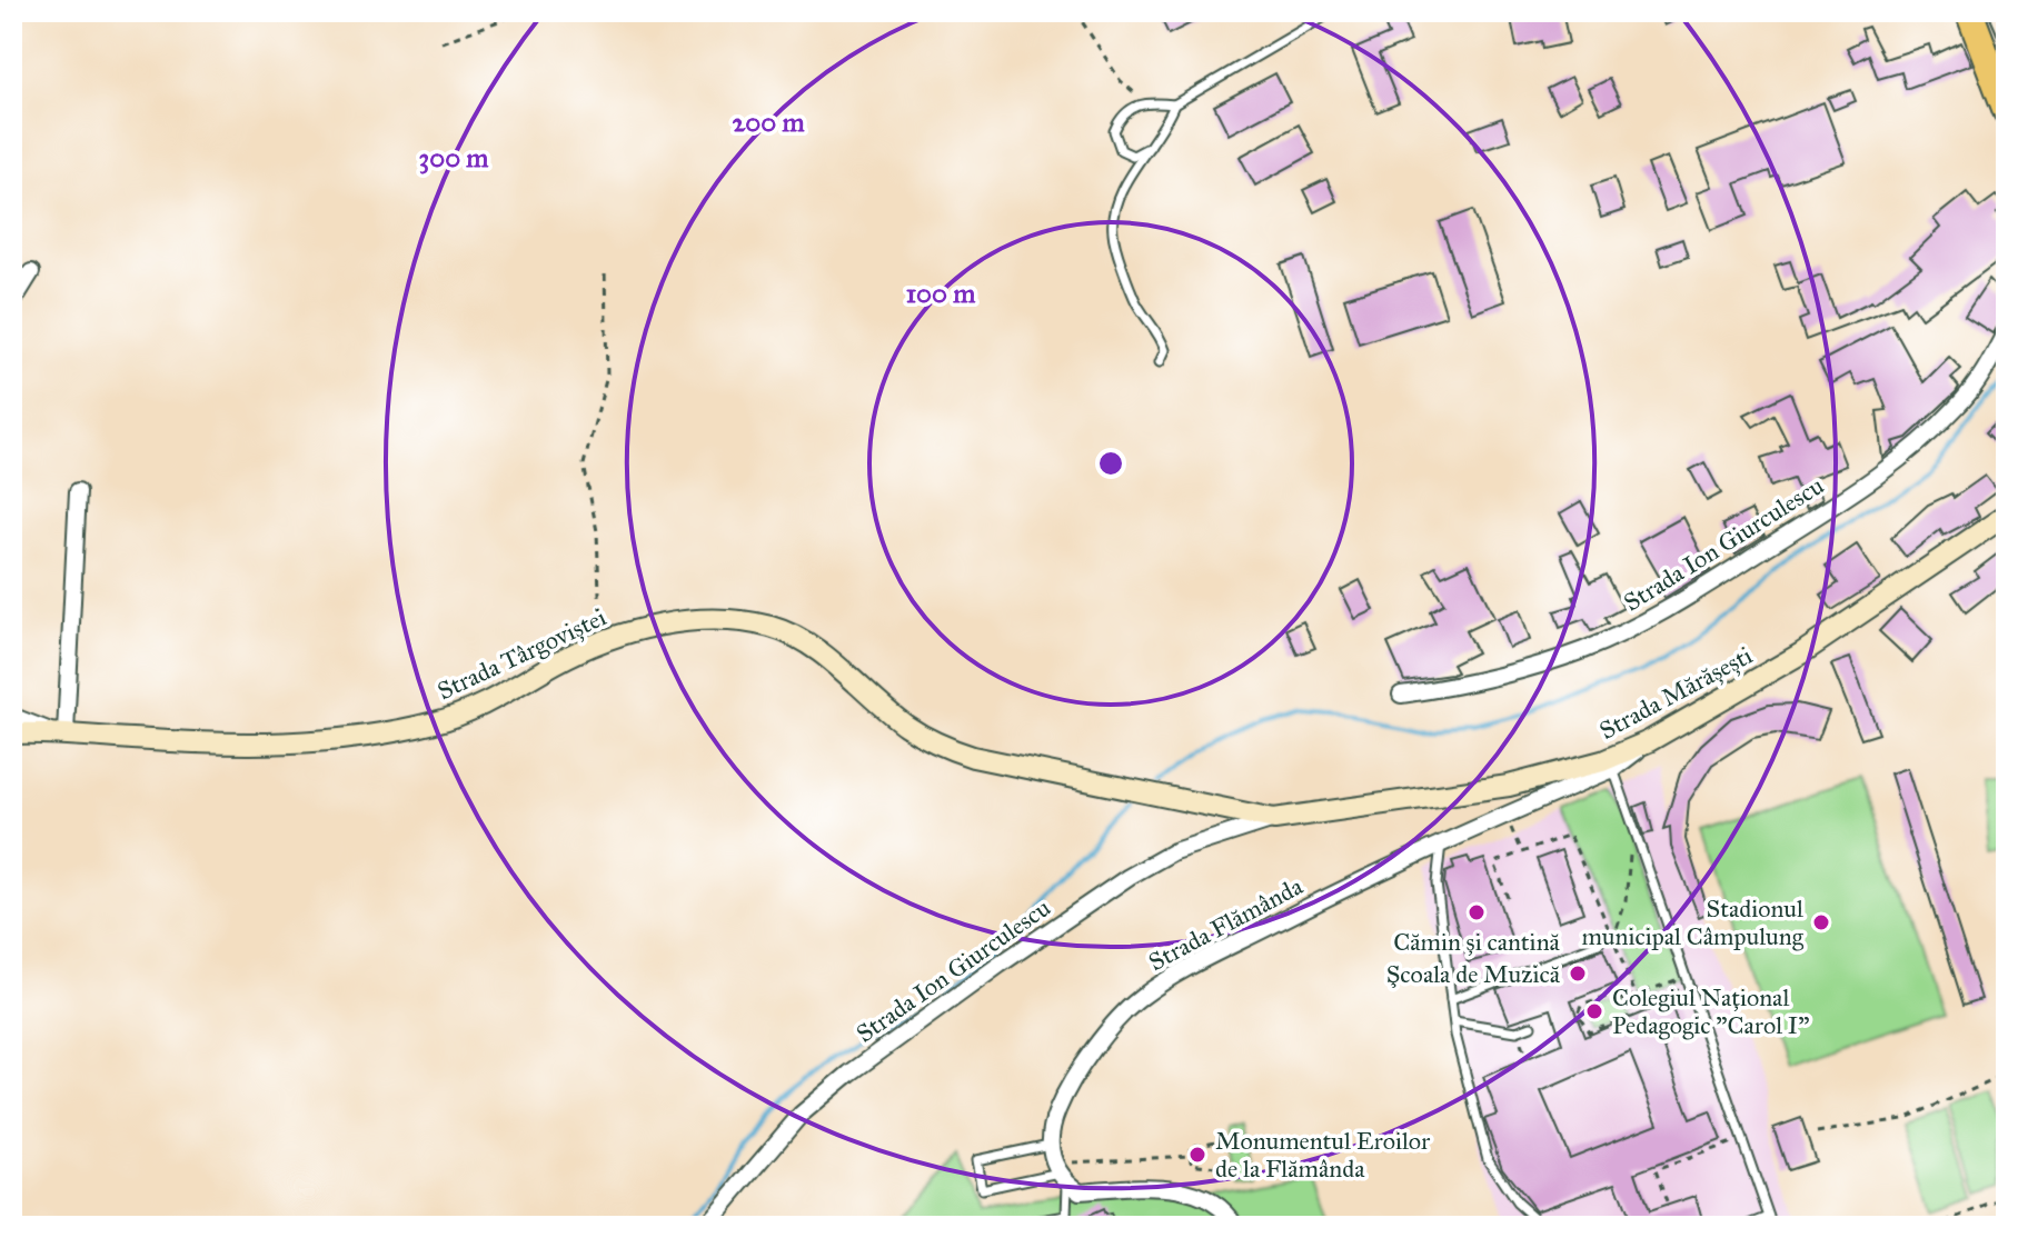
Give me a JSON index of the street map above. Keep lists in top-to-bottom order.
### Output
{
  "streets": {
    "main road": ["Strada Târgoviștei", "Strada Mărășești"],
    "street": ["Strada Ion Giurculescu", "Strada Flămânda"]
  },
  "crossings": [
    ["Strada Ion Giurculescu", "Strada Târgoviștei"],
    ["Strada Ion Giurculescu", "Strada Mărășești"],
    ["Strada Târgoviștei", "Strada Mărășești"],
    ["Strada Mărășești", "Strada Flămânda"]
  ],
  "places": [
    "Cămin și cantină",
    "Stadionul municipal Câmpulung",
    "Şcoala de Muzică",
    "Colegiul Național Pedagogic ”Carol I”",
    "Monumentul Eroilor de la Flămânda"
  ],
  "rings": ["200 m", "300 m", "100 m"]
}
